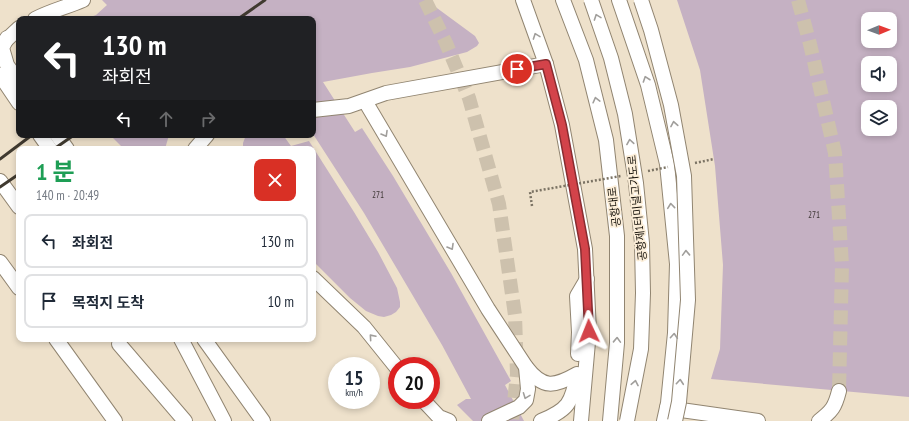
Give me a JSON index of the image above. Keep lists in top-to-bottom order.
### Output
{
  "streets": {
    "street": ["공항대로", "공항제1터미널고가도로"]
  },
  "house_numbers": ["271", "271"],
  "north": "right",
  "page": {
    "turn": ["130 m", "좌회전"],
    "heading": ["1 분", "140 m · 20:49"],
    "list": [
      {
        "name": "좌회전",
        "value": "130 m"
      },
      {
        "name": "목적지 도착",
        "value": "10 m"
      }
    ],
    "speed": "15 km/h",
    "limit": "20"
  }
}
